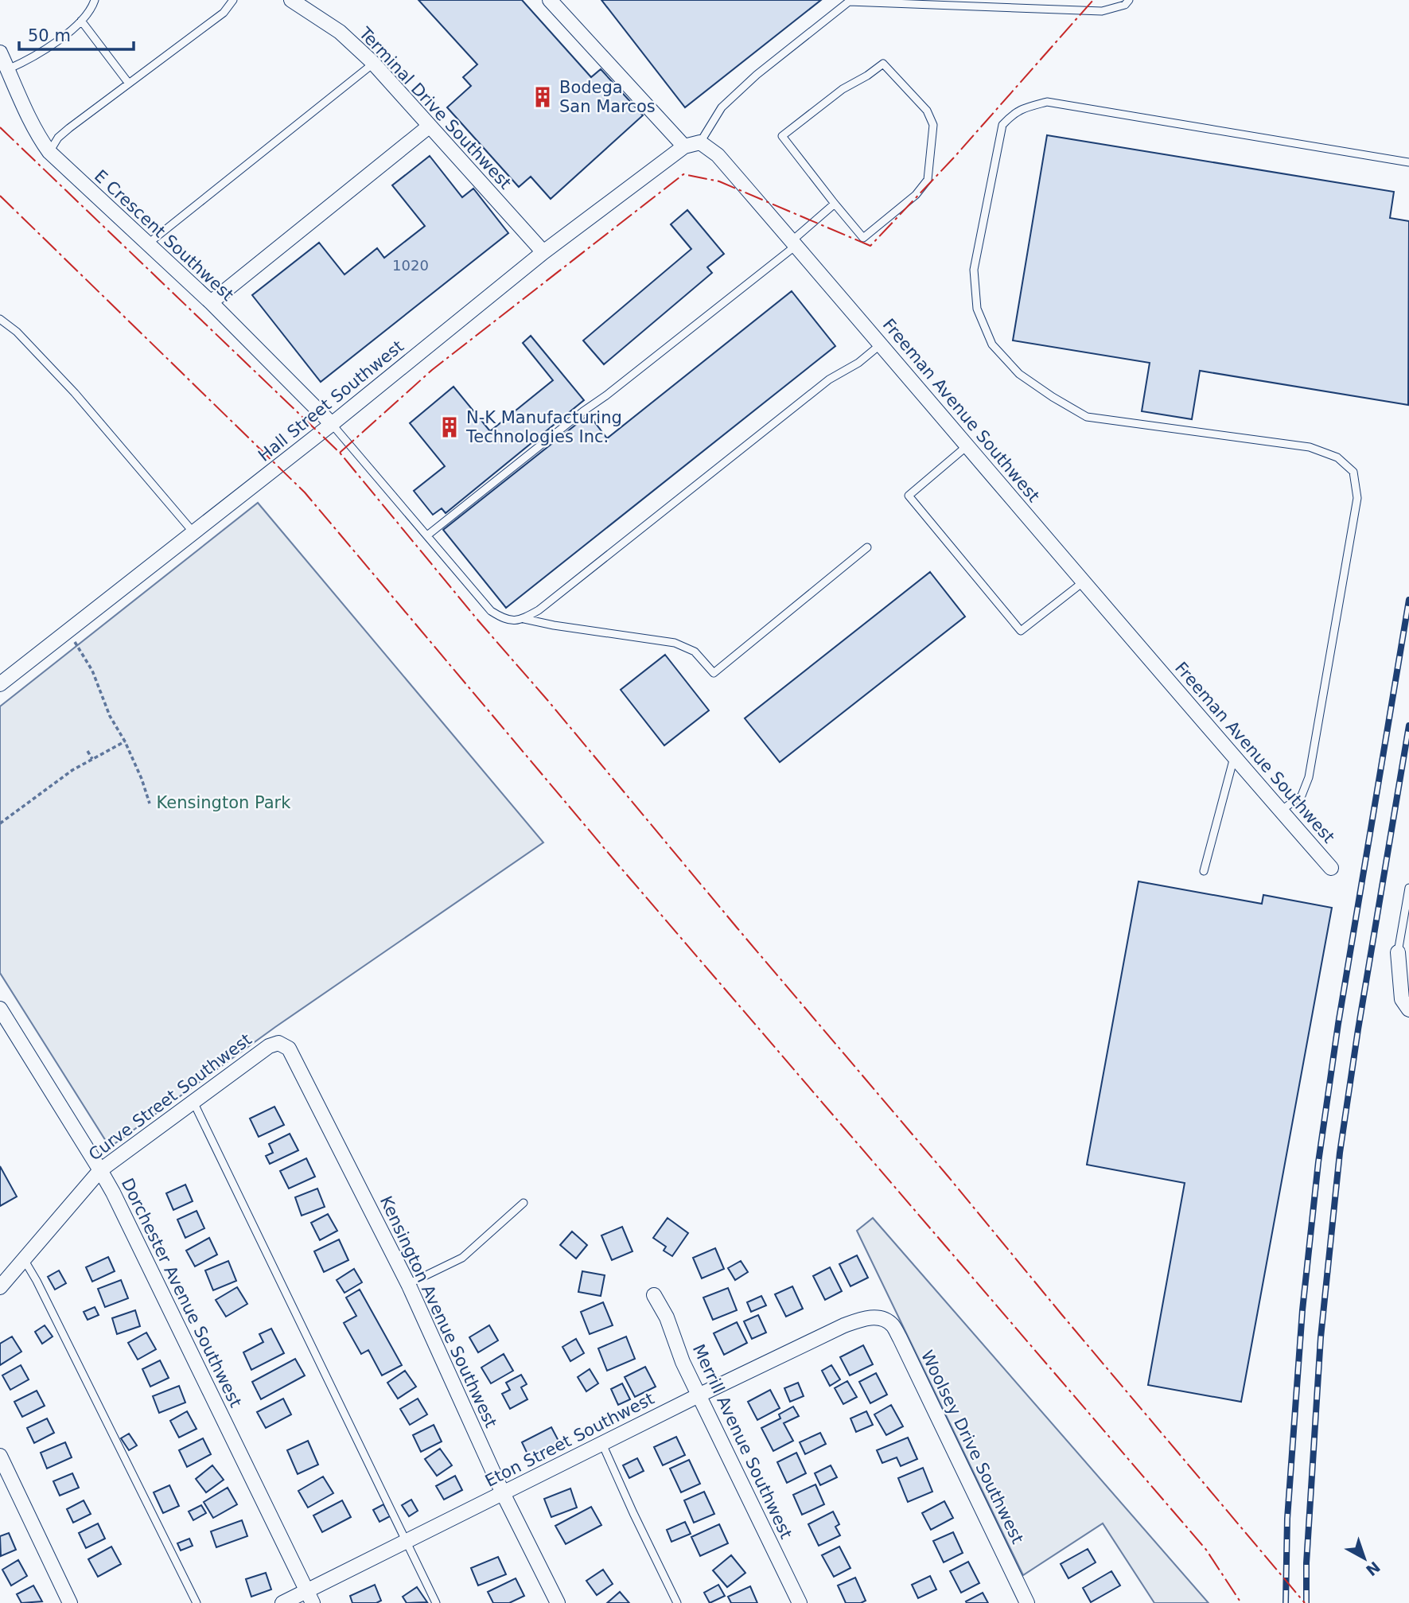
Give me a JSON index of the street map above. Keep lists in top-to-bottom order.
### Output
{
  "streets": {
    "street": [
      "Terminal Drive Southwest",
      "E Crescent Southwest",
      "Hall Street Southwest",
      "Freeman Avenue Southwest",
      "Curve Street Southwest",
      "Dorchester Avenue Southwest",
      "Kensington Avenue Southwest",
      "Eton Street Southwest",
      "Merrill Avenue Southwest",
      "Woolsey Drive Southwest"
    ]
  },
  "crossings": [
    ["Terminal Drive Southwest", "Hall Street Southwest"],
    ["E Crescent Southwest", "Hall Street Southwest"],
    ["Curve Street Southwest", "Dorchester Avenue Southwest"],
    ["Curve Street Southwest", "Kensington Avenue Southwest"],
    ["Dorchester Avenue Southwest", "Eton Street Southwest"],
    ["Kensington Avenue Southwest", "Eton Street Southwest"],
    ["Eton Street Southwest", "Merrill Avenue Southwest"],
    ["Eton Street Southwest", "Woolsey Drive Southwest"]
  ],
  "parks": ["Kensington Park"],
  "places": {
    "building": ["Bodega San Marcos", "N-K Manufacturing Technologies Inc."]
  },
  "house_numbers": ["1020"],
  "scale_bar": "50 m",
  "north": "bottom right"
}
